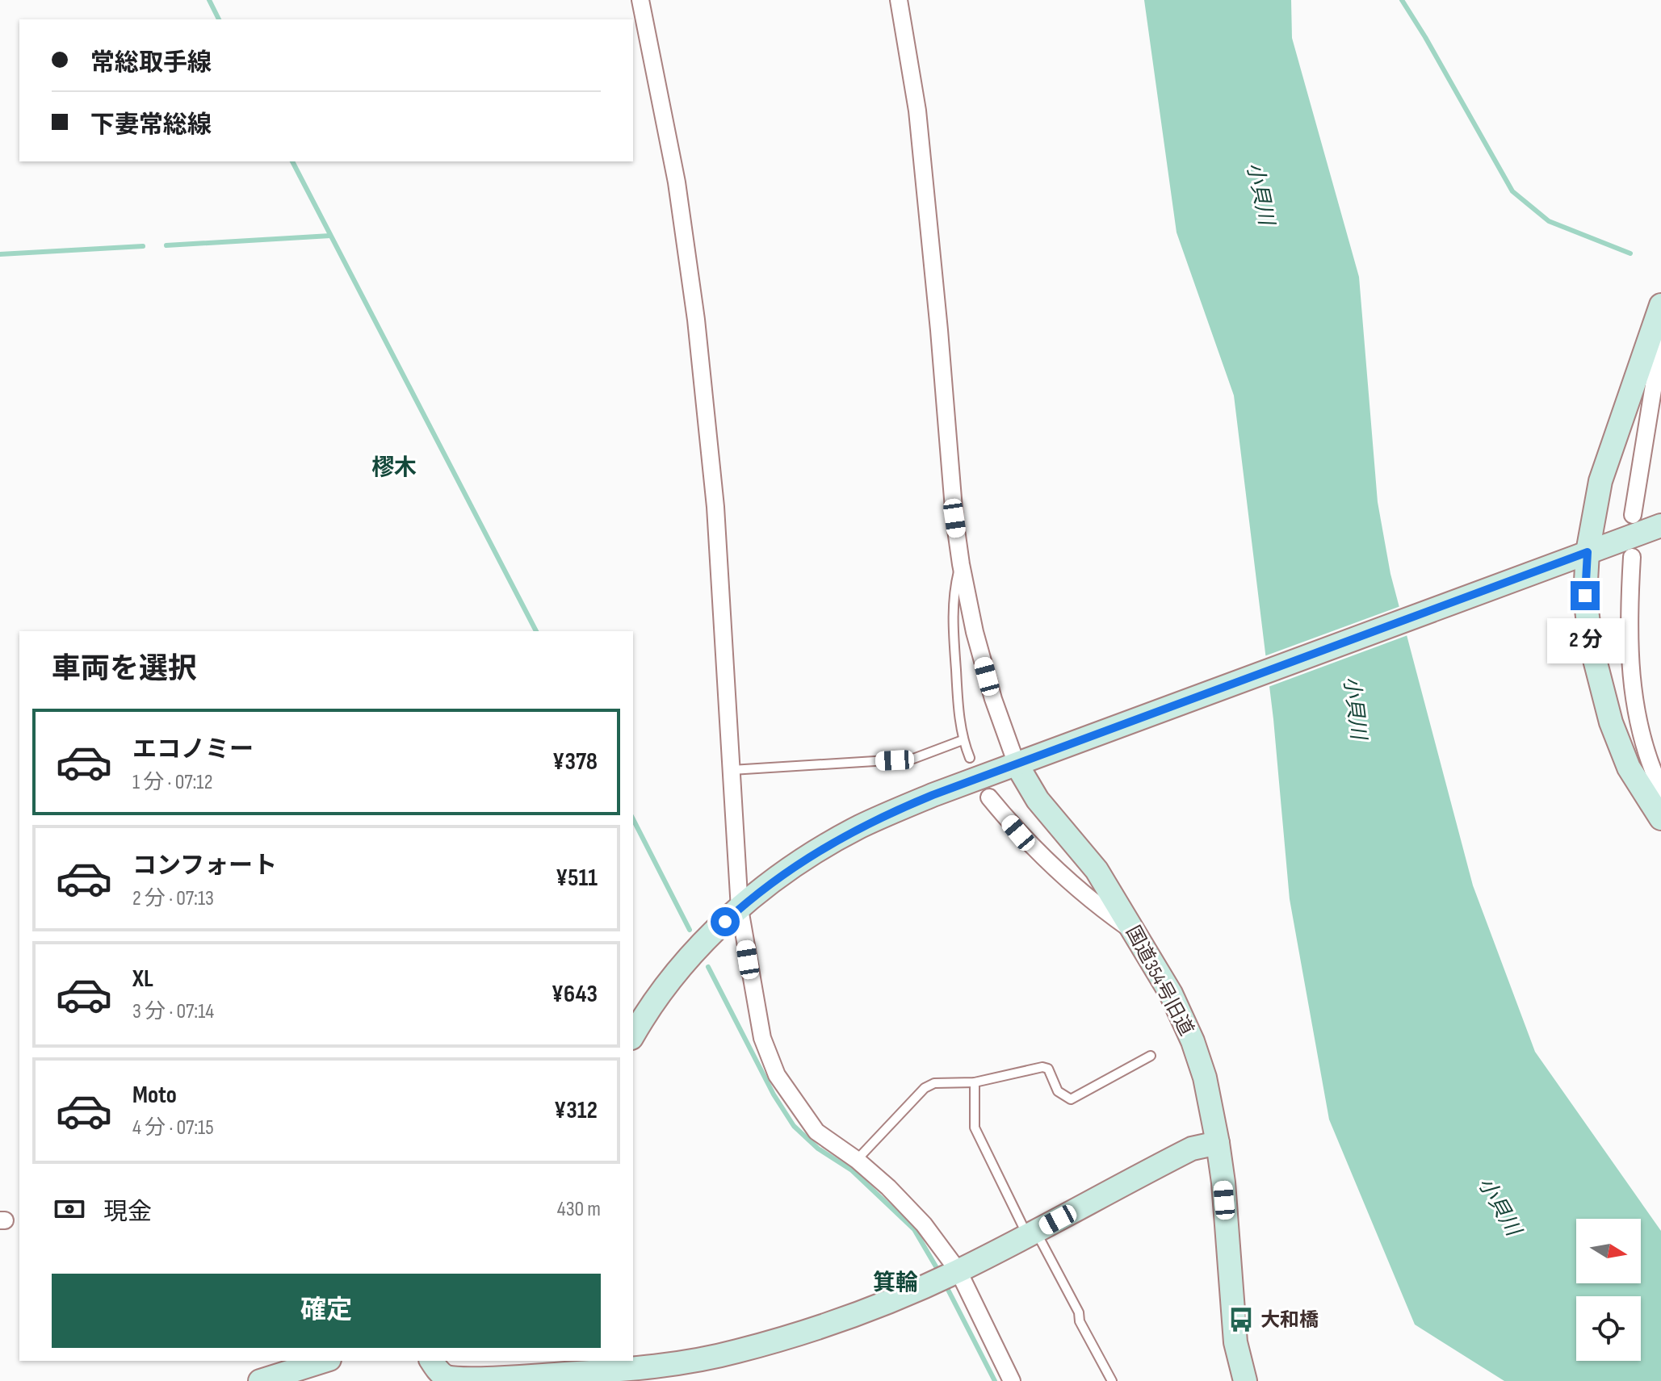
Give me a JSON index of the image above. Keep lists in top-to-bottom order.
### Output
{
  "streets": {
    "street": ["国道354号旧道"]
  },
  "districts": ["樛木", "箕輪"],
  "water": ["小貝川"],
  "places": {
    "bus stop": ["大和橋"]
  },
  "north": "right",
  "page": {
    "banner": ["常総取手線", "下妻常総線"],
    "bubble": "2 分",
    "heading": "車両を選択",
    "list": [
      {
        "name": "エコノミー",
        "note": "1 分 · 07:12",
        "value": "¥378"
      },
      {
        "name": "コンフォート",
        "note": "2 分 · 07:13",
        "value": "¥511"
      },
      {
        "name": "XL",
        "note": "3 分 · 07:14",
        "value": "¥643"
      },
      {
        "name": "Moto",
        "note": "4 分 · 07:15",
        "value": "¥312"
      }
    ],
    "pay": ["現金", "430 m"],
    "buttons": "確定"
  }
}
